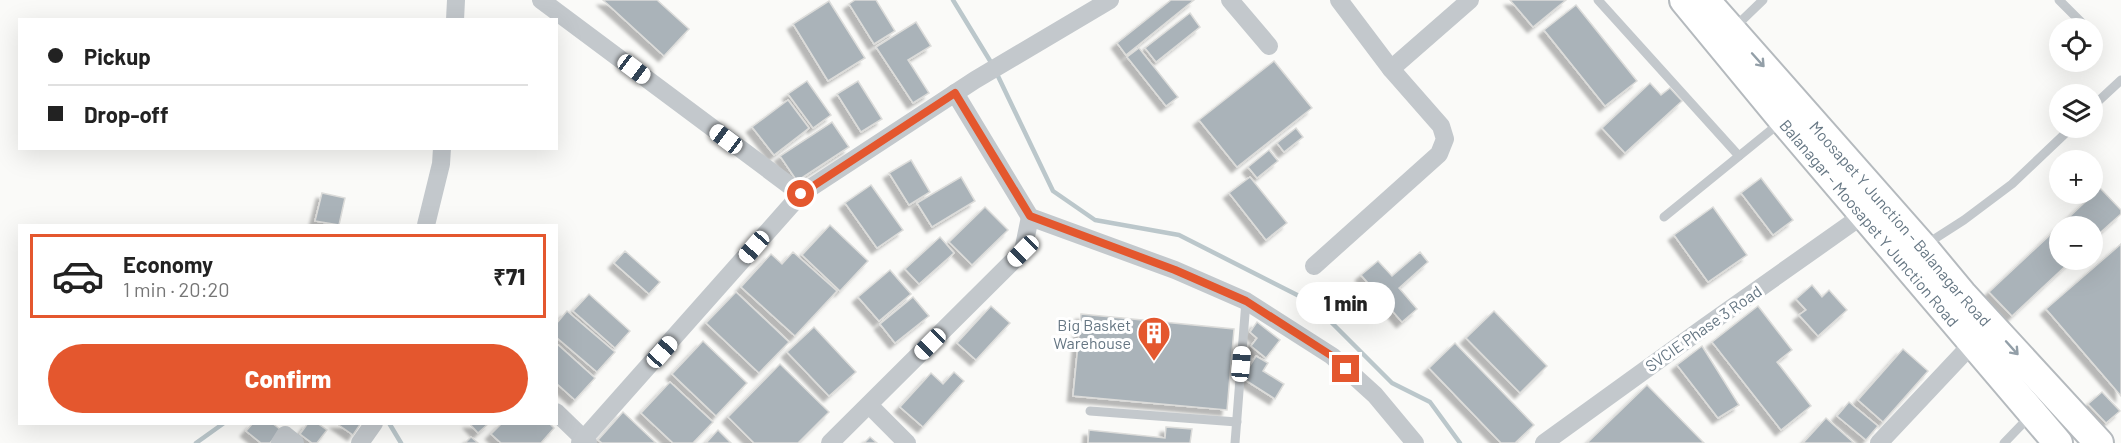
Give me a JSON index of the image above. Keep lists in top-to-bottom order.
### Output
{
  "streets": {
    "main road": ["Balanagar - Moosapet Y Junction Road", "Moosapet Y Junction - Balanagar Road"],
    "street": ["SVCIE Phase 3 Road"]
  },
  "crossings": [
    ["Balanagar - Moosapet Y Junction Road", "SVCIE Phase 3 Road"]
  ],
  "one_way": ["Moosapet Y Junction - Balanagar Road"],
  "places": {
    "building": ["Big Basket Warehouse"]
  },
  "page": {
    "map_buttons": ["+", "−"],
    "banner": ["Pickup", "Drop-off"],
    "list": [
      {
        "name": "Economy",
        "note": "1 min · 20:20",
        "value": "₹71"
      }
    ],
    "bubble": "1 min",
    "buttons": "Confirm"
  }
}
